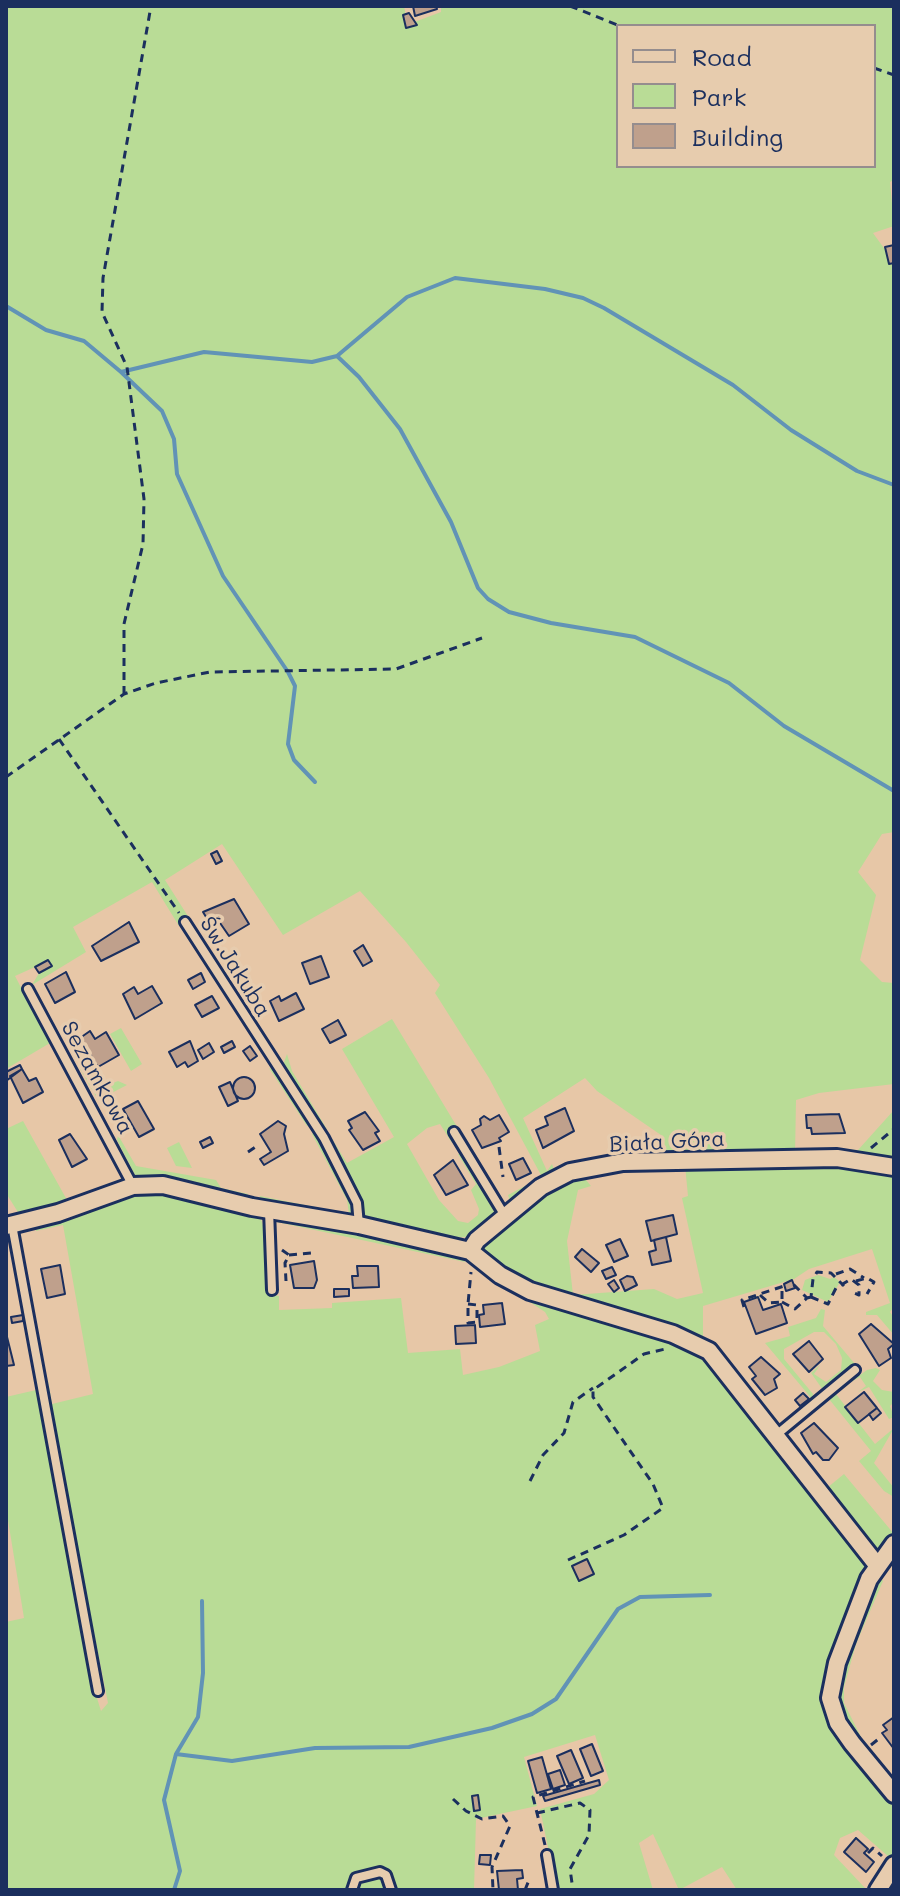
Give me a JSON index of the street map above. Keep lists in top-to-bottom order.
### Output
{
  "streets": {
    "street": ["Biała Góra"],
    "lane": ["Św.Jakuba", "Sezamkowa"]
  },
  "legend": ["Road", "Park", "Building"]
}
